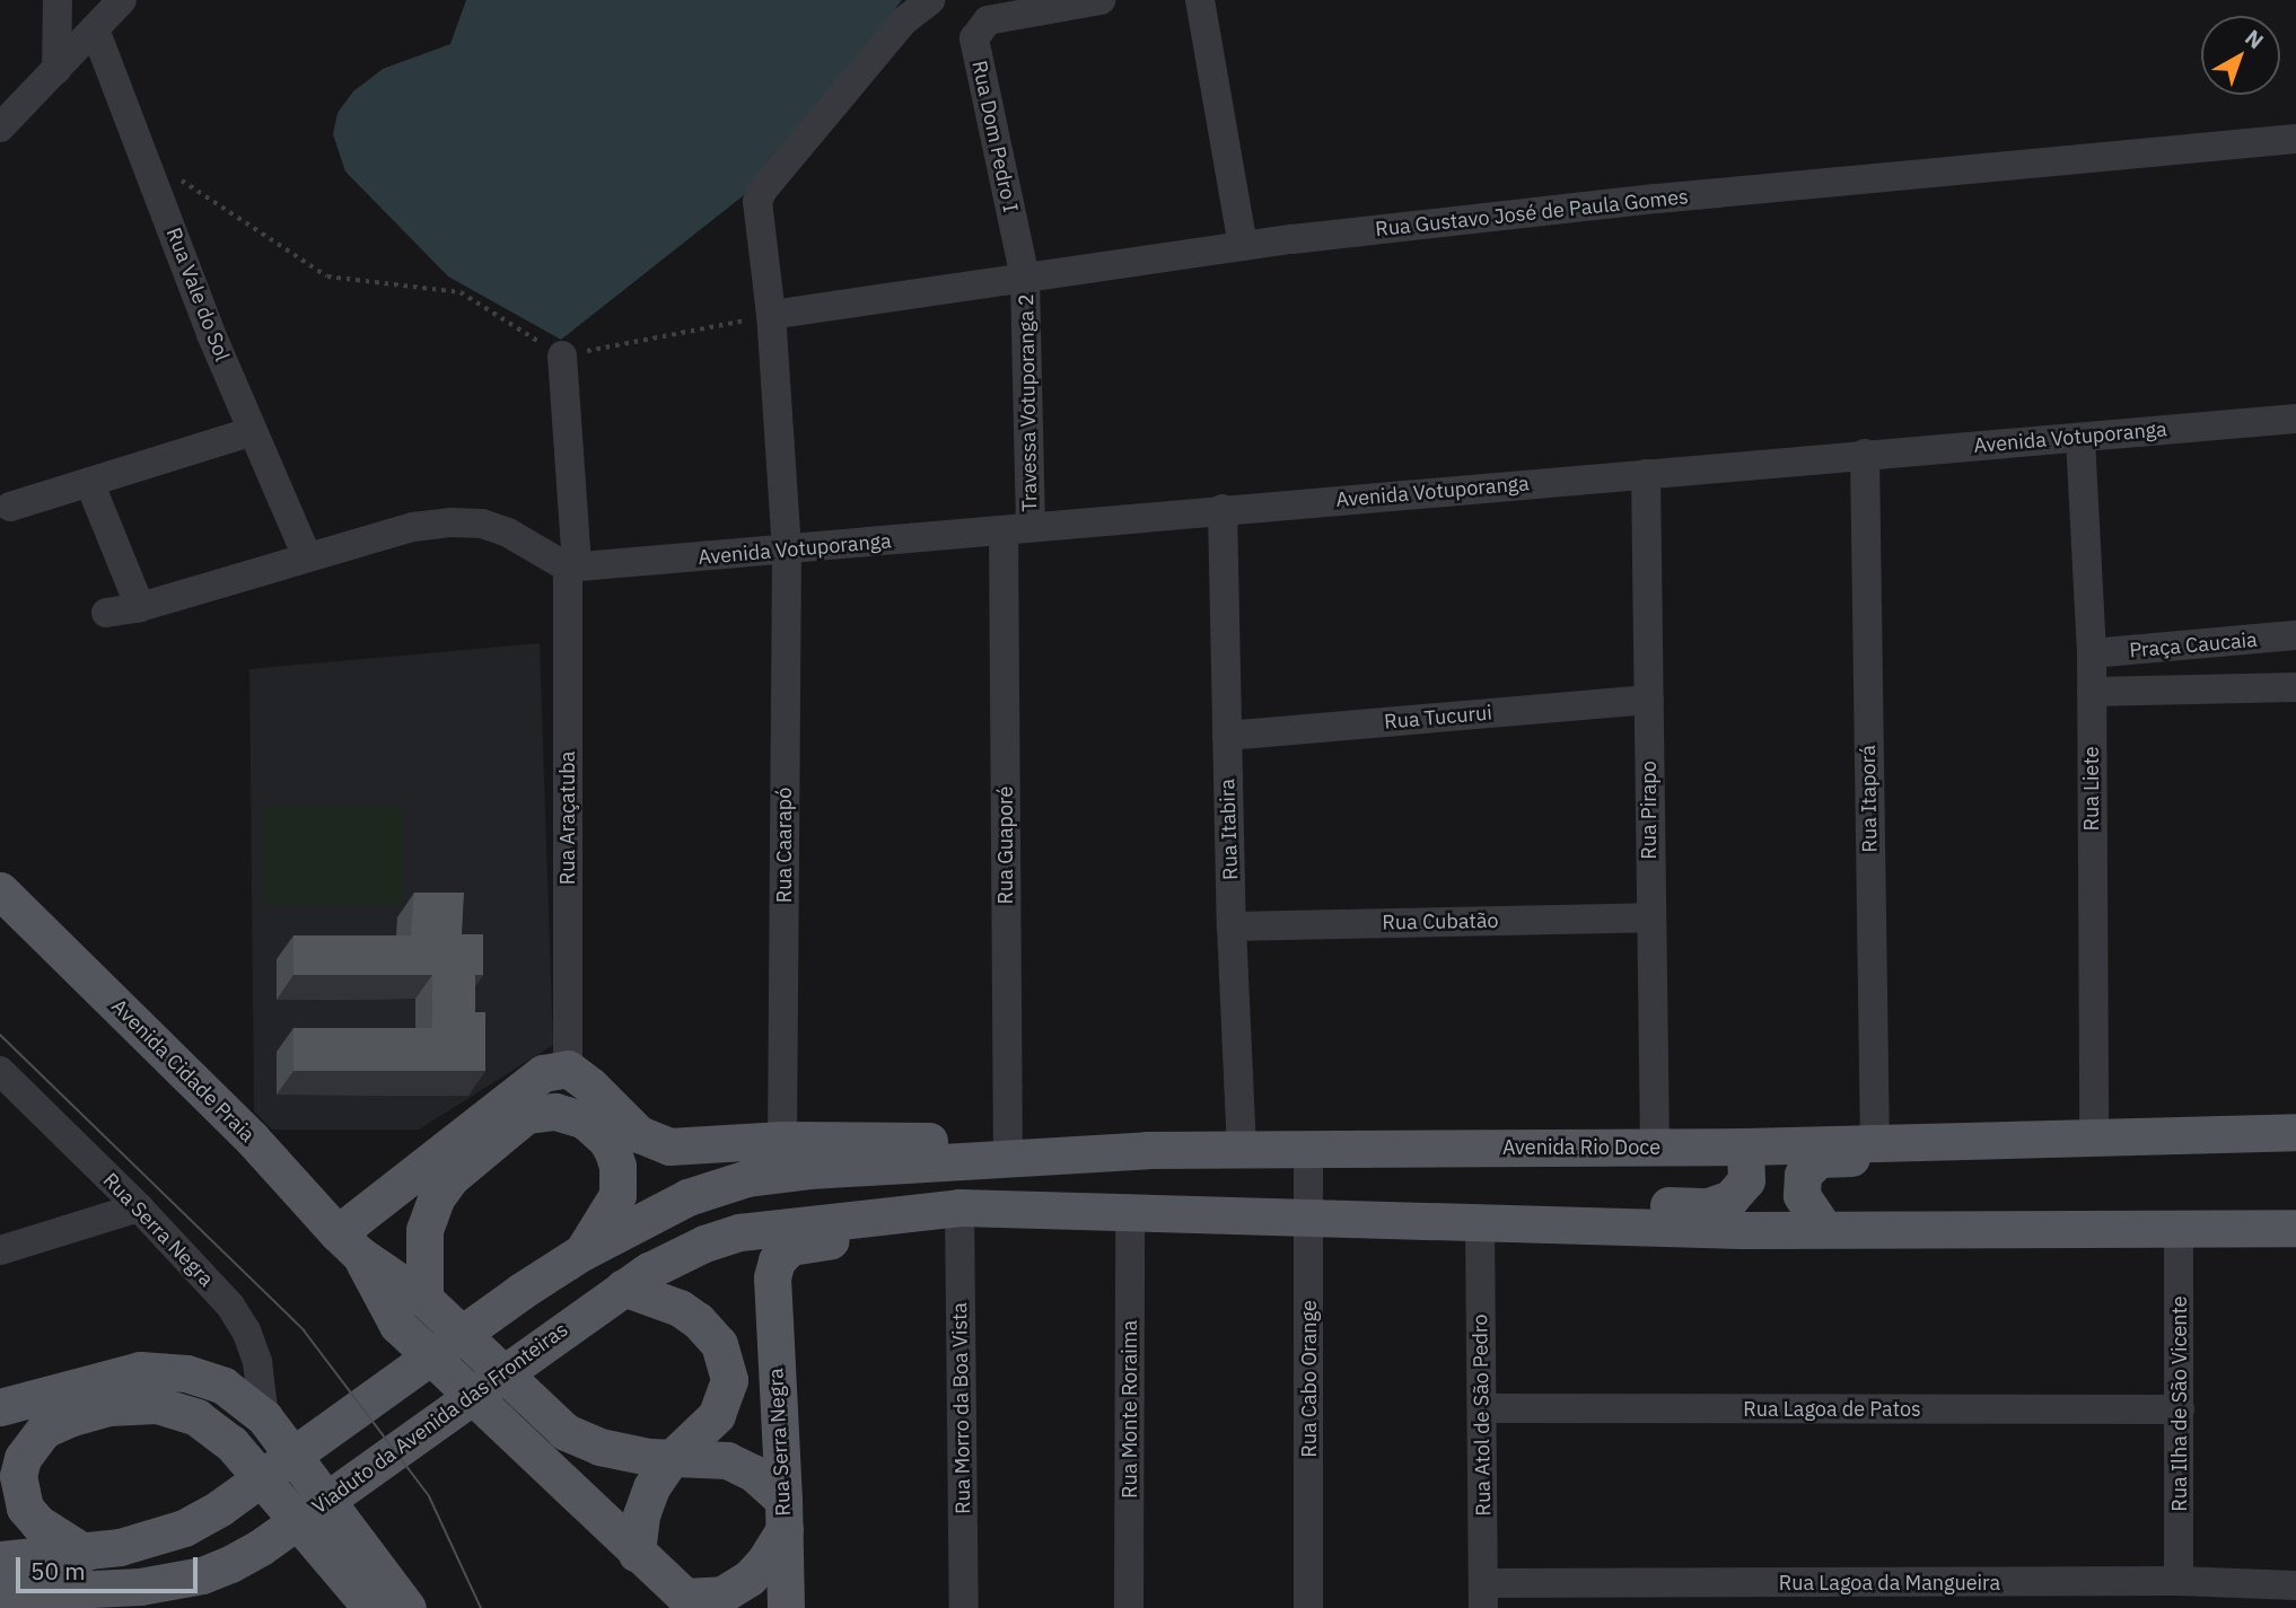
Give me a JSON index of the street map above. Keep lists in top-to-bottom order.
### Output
{
  "streets": {
    "main road": [
      "Avenida Cidade Praia",
      "Avenida Rio Doce",
      "Rua Serra Negra",
      "Viaduto da Avenida das Fronteiras"
    ],
    "street": [
      "Rua Dom Pedro I",
      "Rua Gustavo José de Paula Gomes",
      "Rua Vale do Sol",
      "Travessa Votuporanga 2",
      "Avenida Votuporanga",
      "Praça Caucaia",
      "Rua Tucurui",
      "Rua Liete",
      "Rua Itaporá",
      "Rua Pirapo",
      "Rua Araçatuba",
      "Rua Itabira",
      "Rua Caarapó",
      "Rua Guaporé",
      "Rua Cubatão",
      "Rua Cabo Orange",
      "Rua Ilha de São Vicente",
      "Rua Morro da Boa Vista",
      "Rua Monte Roraima",
      "Rua Lagoa de Patos",
      "Rua Atol de São Pedro",
      "Rua Lagoa da Mangueira"
    ]
  },
  "crossings": [
    ["Rua Dom Pedro I", "Rua Gustavo José de Paula Gomes"],
    ["Rua Dom Pedro I", "Travessa Votuporanga 2"],
    ["Rua Gustavo José de Paula Gomes", "Travessa Votuporanga 2"],
    ["Rua Gustavo José de Paula Gomes", "Rua Caarapó"],
    ["Travessa Votuporanga 2", "Avenida Votuporanga"],
    ["Travessa Votuporanga 2", "Rua Guaporé"],
    ["Avenida Votuporanga", "Rua Liete"],
    ["Avenida Votuporanga", "Rua Itaporá"],
    ["Avenida Votuporanga", "Rua Pirapo"],
    ["Avenida Votuporanga", "Rua Araçatuba"],
    ["Avenida Votuporanga", "Rua Itabira"],
    ["Avenida Votuporanga", "Rua Caarapó"],
    ["Avenida Votuporanga", "Rua Guaporé"],
    ["Praça Caucaia", "Rua Liete"],
    ["Rua Tucurui", "Rua Pirapo"],
    ["Rua Tucurui", "Rua Itabira"],
    ["Rua Liete", "Avenida Rio Doce"],
    ["Rua Itaporá", "Avenida Rio Doce"],
    ["Rua Pirapo", "Rua Cubatão"],
    ["Rua Pirapo", "Avenida Rio Doce"],
    ["Rua Itabira", "Rua Cubatão"],
    ["Rua Itabira", "Avenida Rio Doce"],
    ["Rua Guaporé", "Avenida Rio Doce"],
    ["Avenida Cidade Praia", "Rua Serra Negra"],
    ["Avenida Rio Doce", "Rua Cabo Orange"],
    ["Rua Serra Negra", "Rua Morro da Boa Vista"],
    ["Rua Serra Negra", "Viaduto da Avenida das Fronteiras"],
    ["Rua Ilha de São Vicente", "Rua Lagoa de Patos"],
    ["Rua Ilha de São Vicente", "Rua Lagoa da Mangueira"],
    ["Rua Morro da Boa Vista", "Viaduto da Avenida das Fronteiras"],
    ["Rua Lagoa de Patos", "Rua Atol de São Pedro"],
    ["Rua Atol de São Pedro", "Rua Lagoa da Mangueira"]
  ],
  "scale_bar": "50 m",
  "north": "top right"
}
